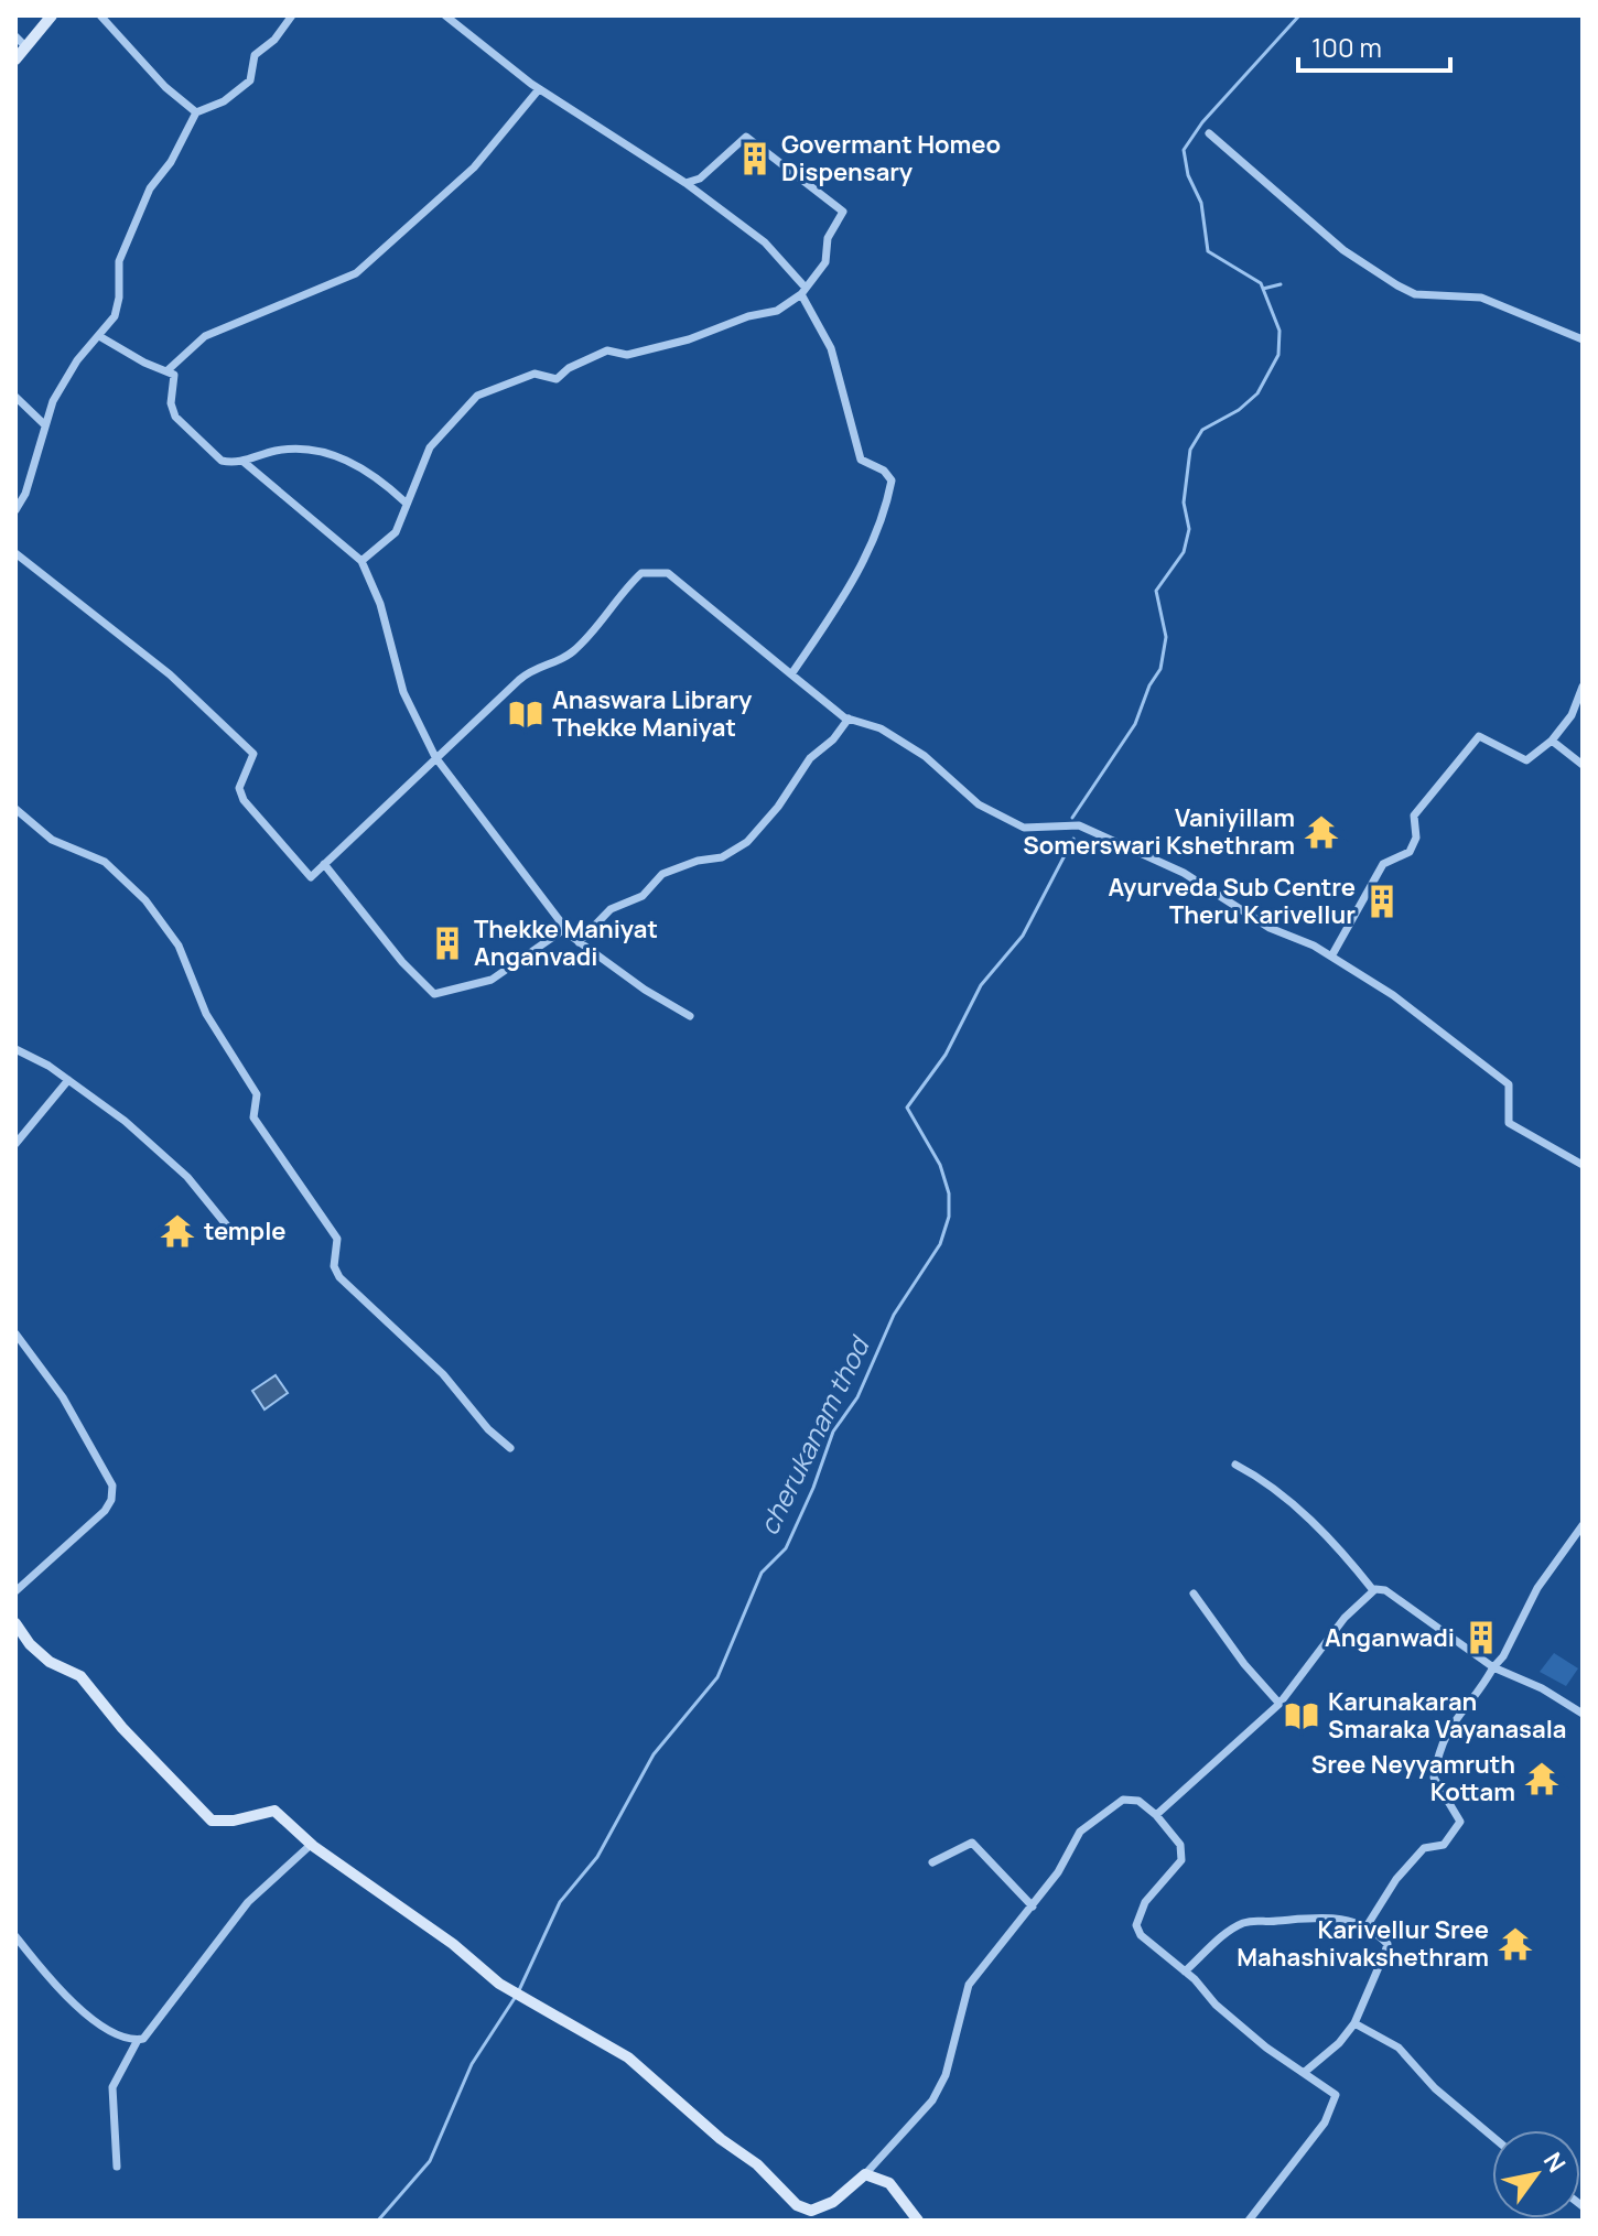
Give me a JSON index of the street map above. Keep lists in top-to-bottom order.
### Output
{
  "water": ["cherukanam thod"],
  "places": {
    "building": [
      "Govermant Homeo Dispensary",
      "Ayurveda Sub Centre Theru Karivellur",
      "Thekke Maniyat Anganvadi",
      "Anganwadi"
    ],
    "library": ["Anaswara Library Thekke Maniyat", "Karunakaran Smaraka Vayanasala"],
    "temple": [
      "Vaniyillam Somerswari Kshethram",
      "temple",
      "Sree Neyyamruth Kottam",
      "Karivellur Sree Mahashivakshethram"
    ]
  },
  "scale_bar": "100 m",
  "north": "top right"
}
